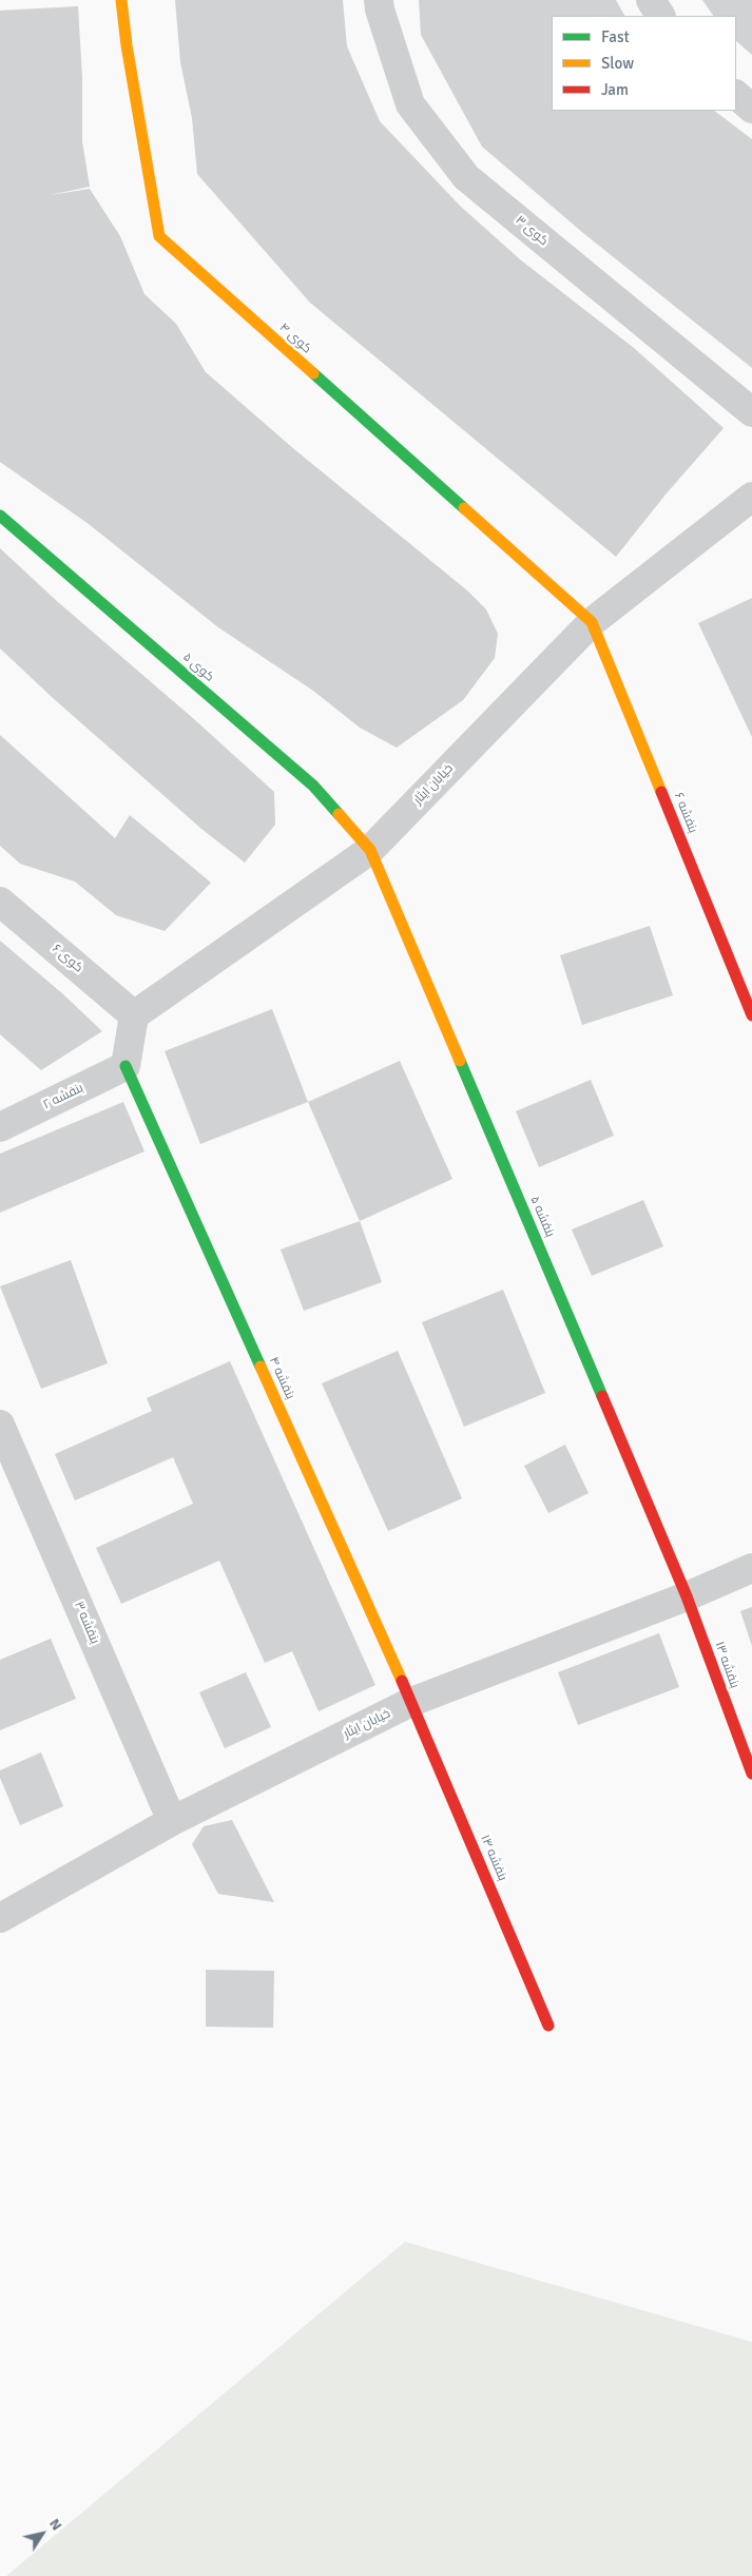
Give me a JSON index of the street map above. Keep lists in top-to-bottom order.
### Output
{
  "streets": {
    "street": [
      "کوی ۳",
      "کوی ۴",
      "کوی ۵",
      "خیابان ایثار",
      "بنفشه ۶",
      "کوی ۶",
      "بنفشه ۲",
      "بنفشه ۵",
      "بنفشه ۴",
      "بنفشه ۳",
      "بنفشه ۱۳",
      "بنفشه ۱۴"
    ]
  },
  "crossings": [
    ["کوی ۴", "خیابان ایثار"],
    ["کوی ۴", "بنفشه ۶"],
    ["کوی ۵", "خیابان ایثار"],
    ["کوی ۵", "بنفشه ۵"],
    ["خیابان ایثار", "بنفشه ۶"],
    ["خیابان ایثار", "کوی ۶"],
    ["خیابان ایثار", "بنفشه ۵"],
    ["خیابان ایثار", "بنفشه ۴"],
    ["خیابان ایثار", "بنفشه ۳"],
    ["خیابان ایثار", "بنفشه ۱۳"],
    ["خیابان ایثار", "بنفشه ۱۴"],
    ["بنفشه ۲", "بنفشه ۴"],
    ["بنفشه ۵", "بنفشه ۱۳"],
    ["بنفشه ۴", "بنفشه ۱۴"]
  ],
  "legend": ["Fast", "Slow", "Jam"],
  "north": "top right"
}
